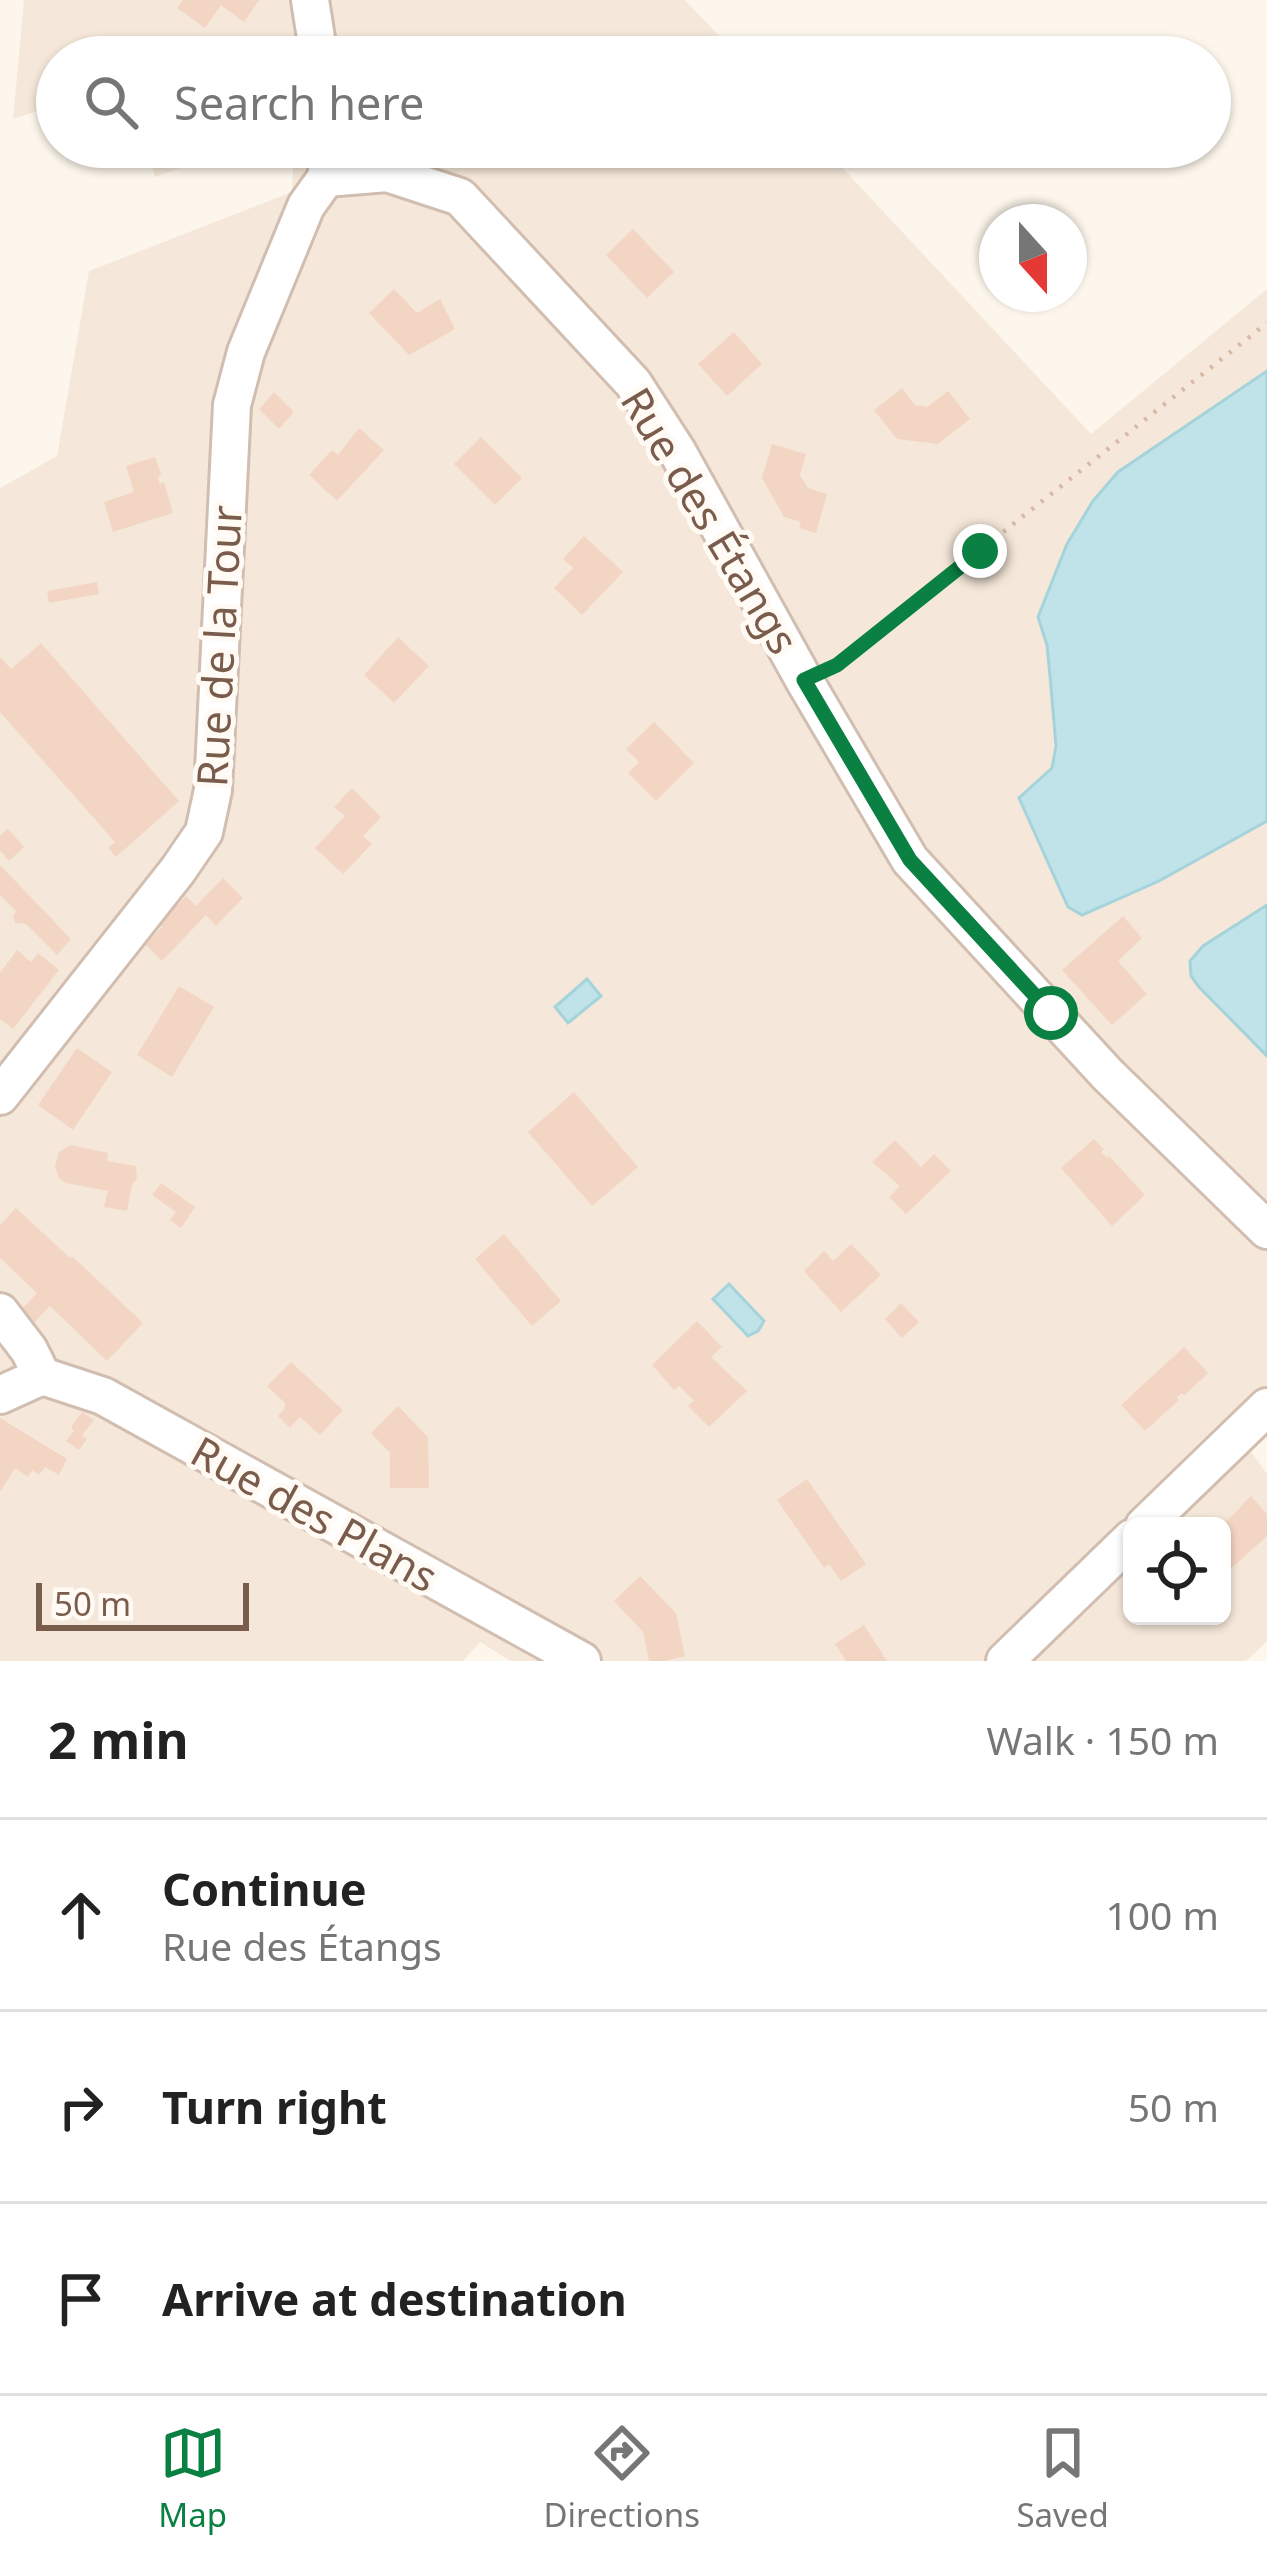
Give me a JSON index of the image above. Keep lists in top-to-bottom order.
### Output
{
  "streets": {
    "street": ["Rue des Étangs", "Rue de la Tour", "Rue des Plans"]
  },
  "scale_bar": "50 m",
  "north": "bottom",
  "page": {
    "search": "Search here",
    "scale": "50 m",
    "heading": ["2 min", "Walk · 150 m"],
    "list": [
      ["Continue", "Rue des Étangs", "100 m"],
      ["Turn right", "50 m"],
      "Arrive at destination"
    ],
    "nav": ["Map", "Directions", "Saved"]
  }
}
